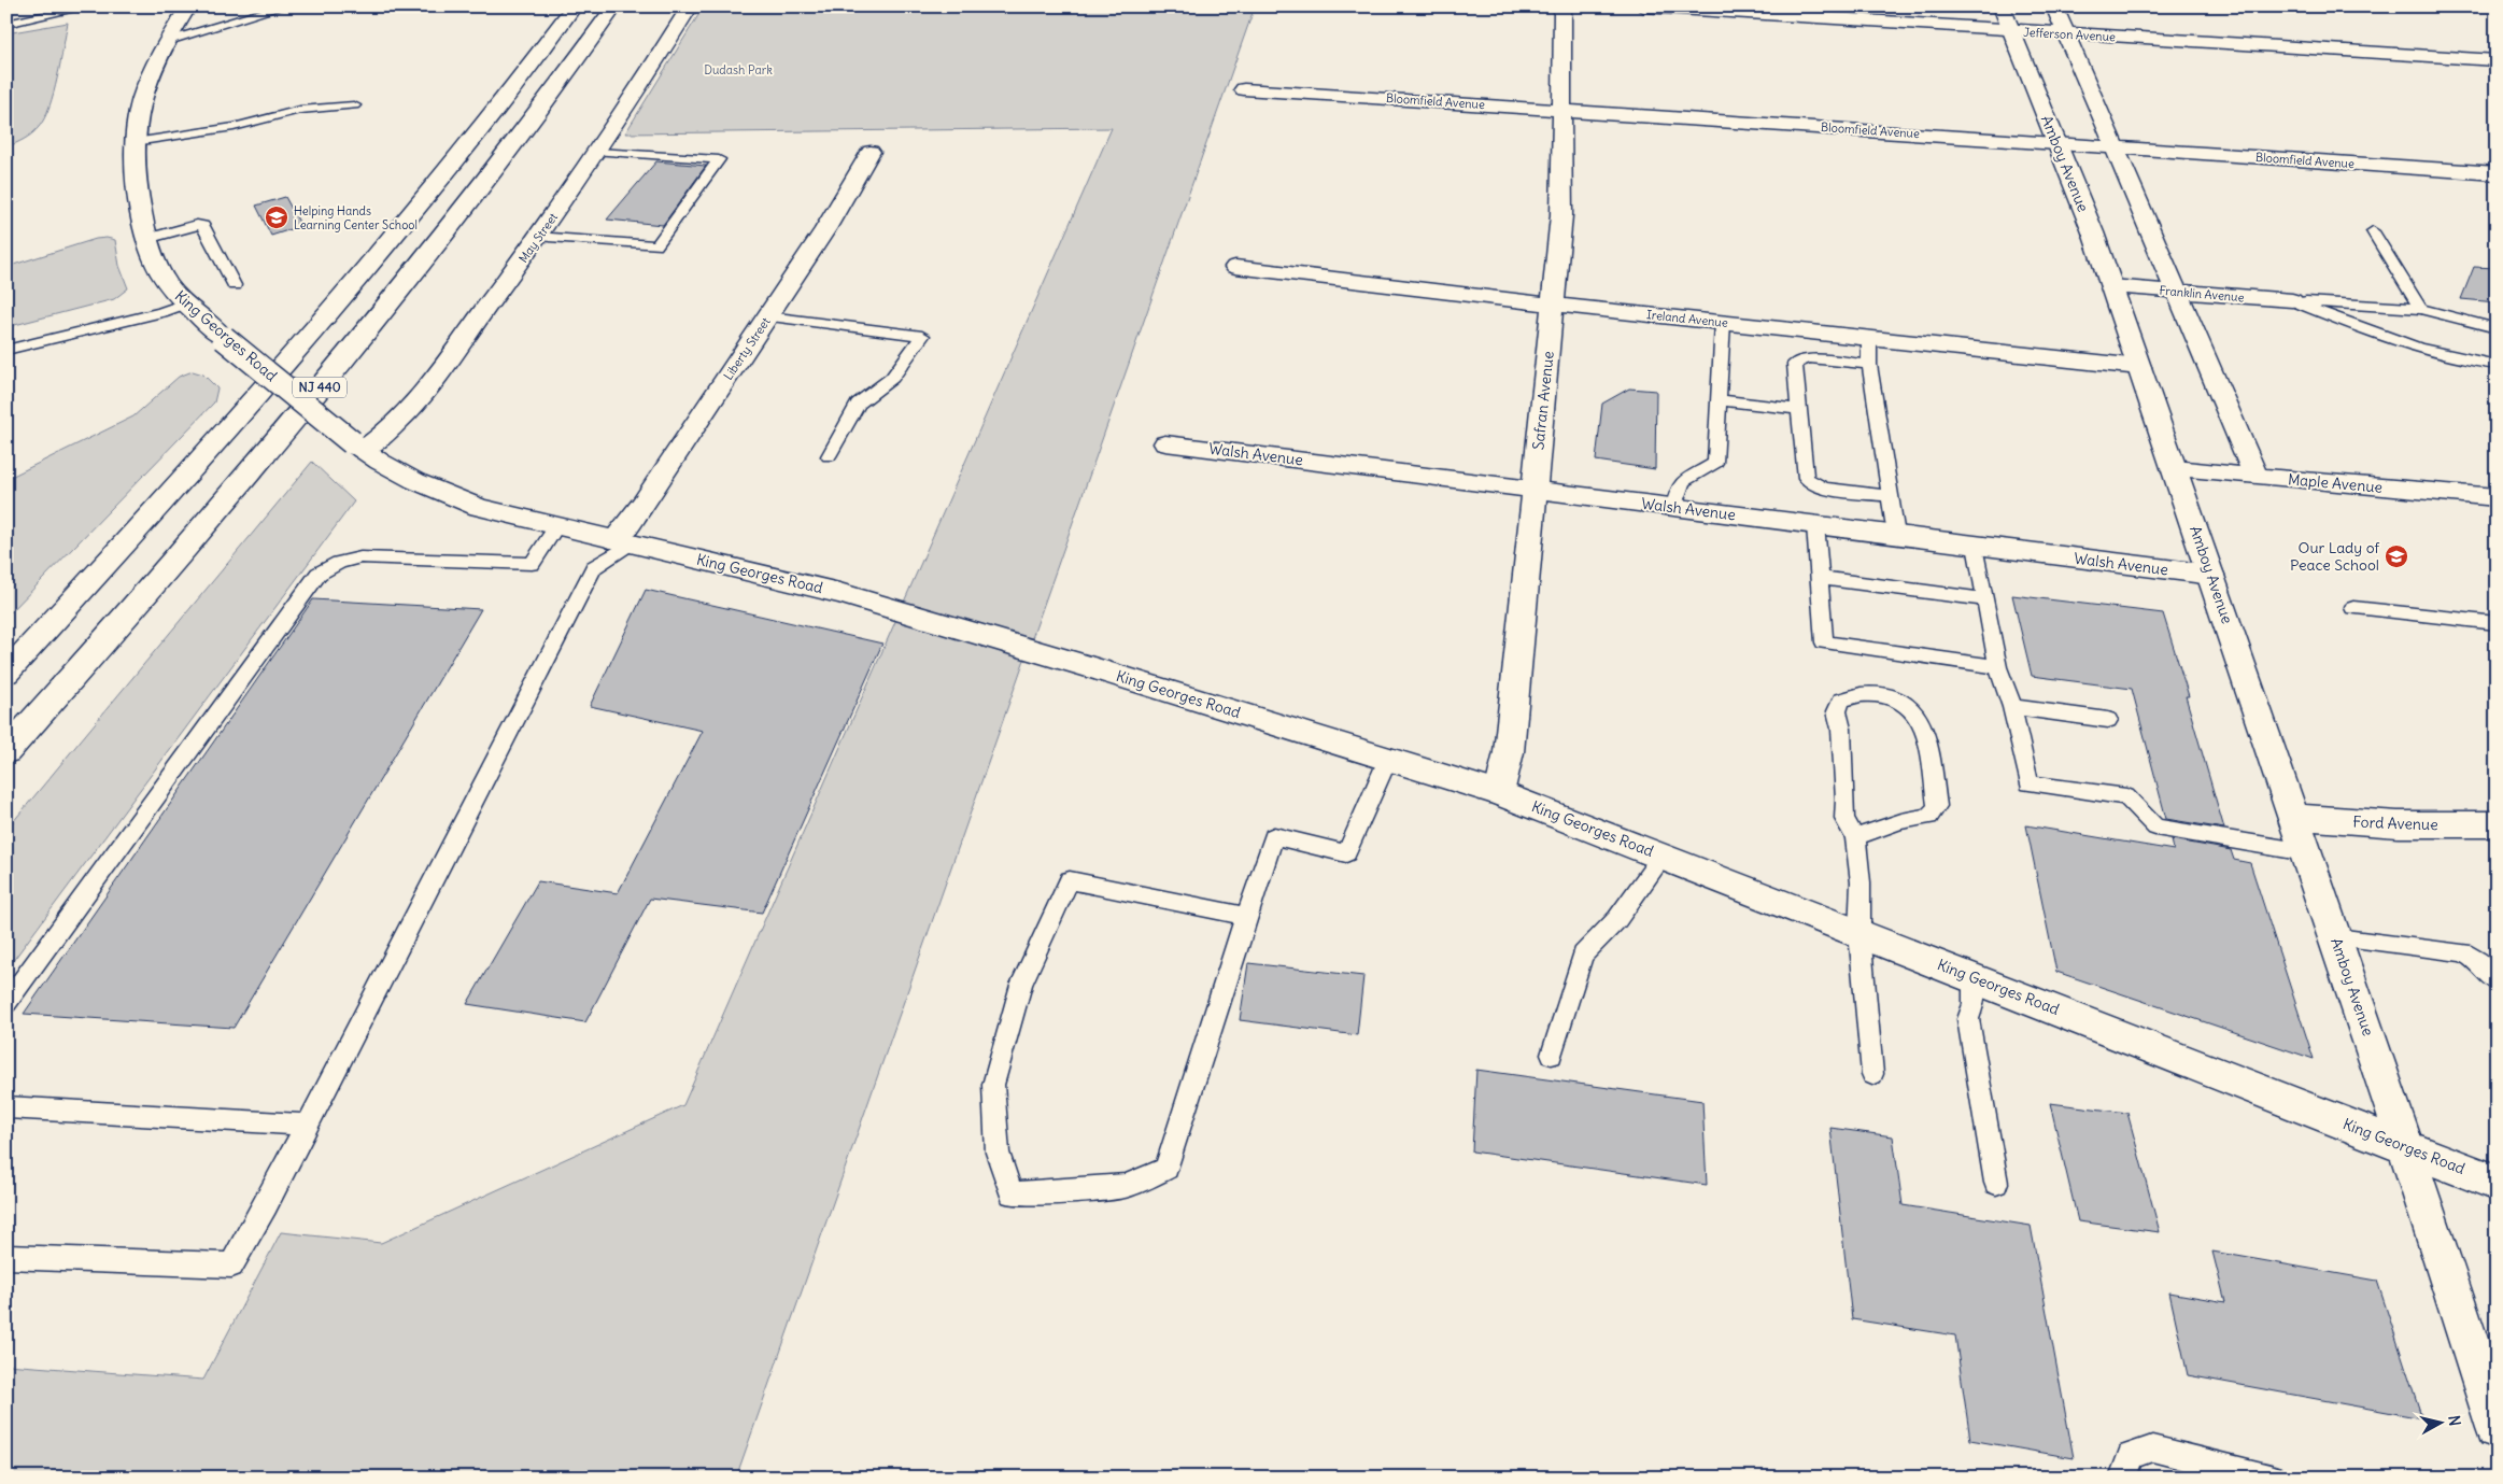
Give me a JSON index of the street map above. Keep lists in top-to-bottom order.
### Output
{
  "streets": {
    "main road": [
      "Jefferson Avenue",
      "Bloomfield Avenue",
      "Amboy Avenue",
      "May Street",
      "Franklin Avenue",
      "Ireland Avenue",
      "King Georges Road",
      "Liberty Street",
      "NJ 440",
      "Safran Avenue",
      "Walsh Avenue",
      "Maple Avenue",
      "Ford Avenue"
    ]
  },
  "crossings": [
    ["Jefferson Avenue", "Amboy Avenue"],
    ["Bloomfield Avenue", "Amboy Avenue"],
    ["Bloomfield Avenue", "Safran Avenue"],
    ["Amboy Avenue", "Franklin Avenue"],
    ["Amboy Avenue", "Ireland Avenue"],
    ["Amboy Avenue", "King Georges Road"],
    ["Amboy Avenue", "Walsh Avenue"],
    ["Amboy Avenue", "Maple Avenue"],
    ["Amboy Avenue", "Ford Avenue"],
    ["May Street", "King Georges Road"],
    ["Ireland Avenue", "Safran Avenue"],
    ["King Georges Road", "Liberty Street"],
    ["King Georges Road", "Safran Avenue"],
    ["Safran Avenue", "Walsh Avenue"]
  ],
  "parks": ["Dudash Park"],
  "places": {
    "school or university": ["Helping Hands Learning Center School", "Our Lady of Peace School"]
  },
  "north": "right"
}
